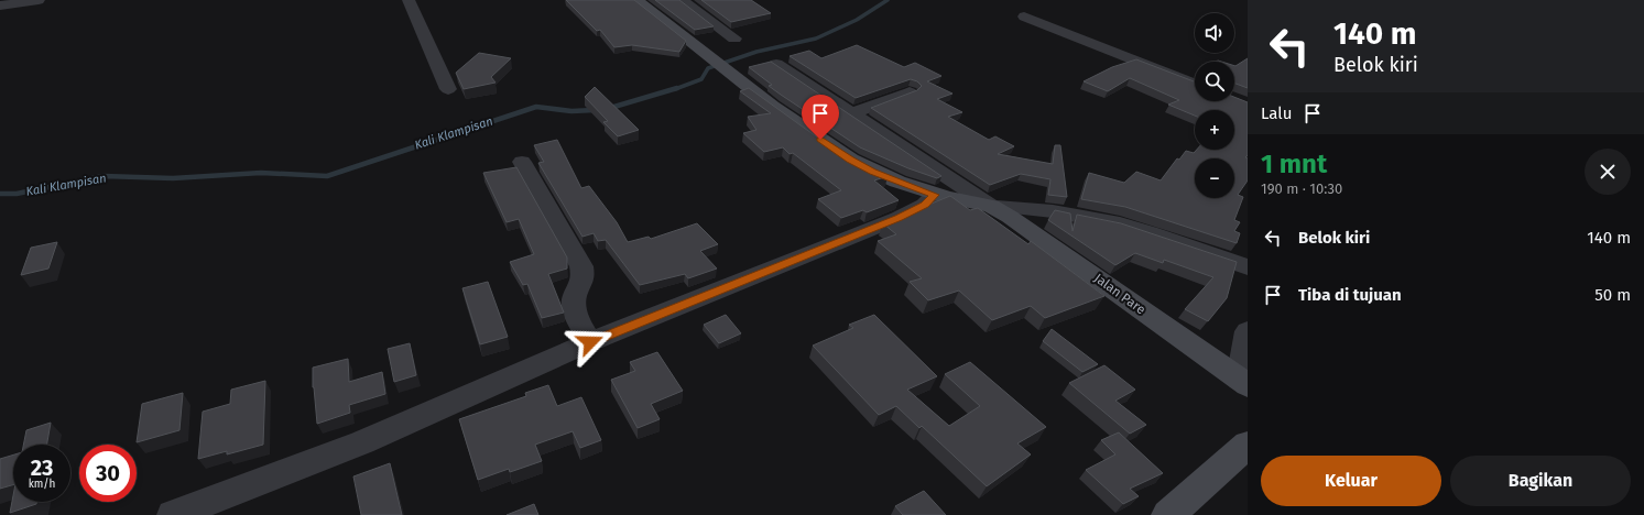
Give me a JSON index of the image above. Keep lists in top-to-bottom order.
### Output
{
  "streets": {
    "street": ["Jalan Pare"]
  },
  "water": ["Kali Klampisan"],
  "page": {
    "turn": ["140 m", "Belok kiri"],
    "map_buttons": ["+", "−"],
    "then": "Lalu",
    "heading": ["1 mnt", "190 m · 10:30"],
    "list": [
      {
        "name": "Belok kiri",
        "value": "140 m"
      },
      {
        "name": "Tiba di tujuan",
        "value": "50 m"
      }
    ],
    "speed": "23 km/h",
    "limit": "30",
    "buttons": ["Keluar", "Bagikan"]
  }
}
